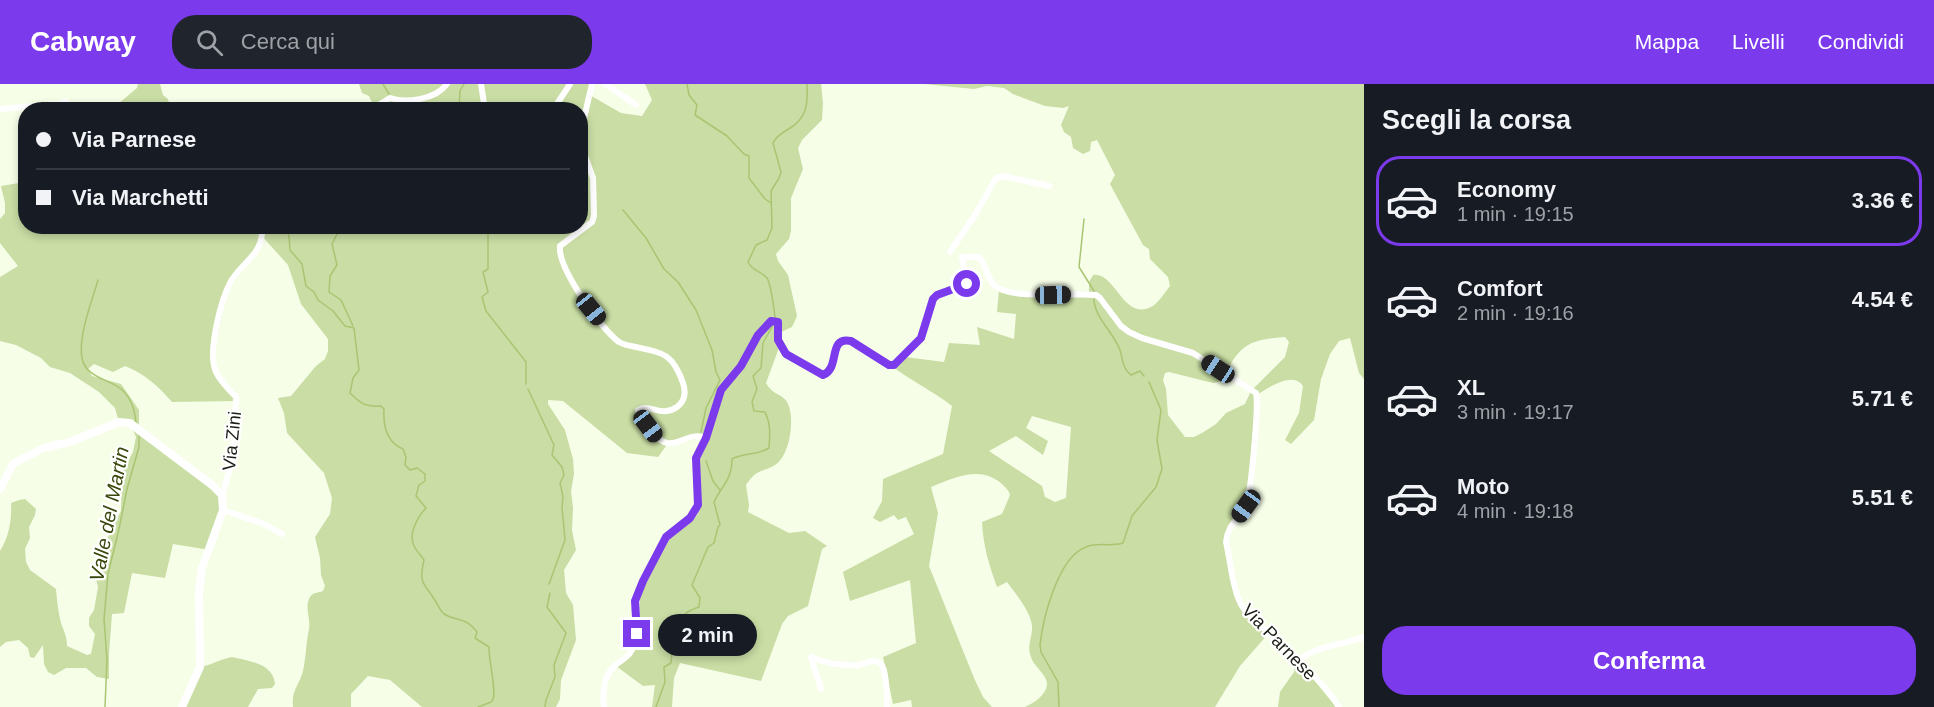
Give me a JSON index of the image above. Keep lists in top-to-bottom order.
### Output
{
  "streets": {
    "street": ["Via Zini", "Via Parnese"]
  },
  "water": ["Valle del Martin"],
  "page": {
    "header": "Cabway",
    "search": "Cerca qui",
    "nav": ["Mappa", "Livelli", "Condividi"],
    "heading": "Scegli la corsa",
    "banner": ["Via Parnese", "Via Marchetti"],
    "list": [
      {
        "name": "Economy",
        "note": "1 min · 19:15",
        "value": "3.36 €"
      },
      {
        "name": "Comfort",
        "note": "2 min · 19:16",
        "value": "4.54 €"
      },
      {
        "name": "XL",
        "note": "3 min · 19:17",
        "value": "5.71 €"
      },
      {
        "name": "Moto",
        "note": "4 min · 19:18",
        "value": "5.51 €"
      }
    ],
    "bubble": "2 min",
    "buttons": "Conferma"
  }
}
